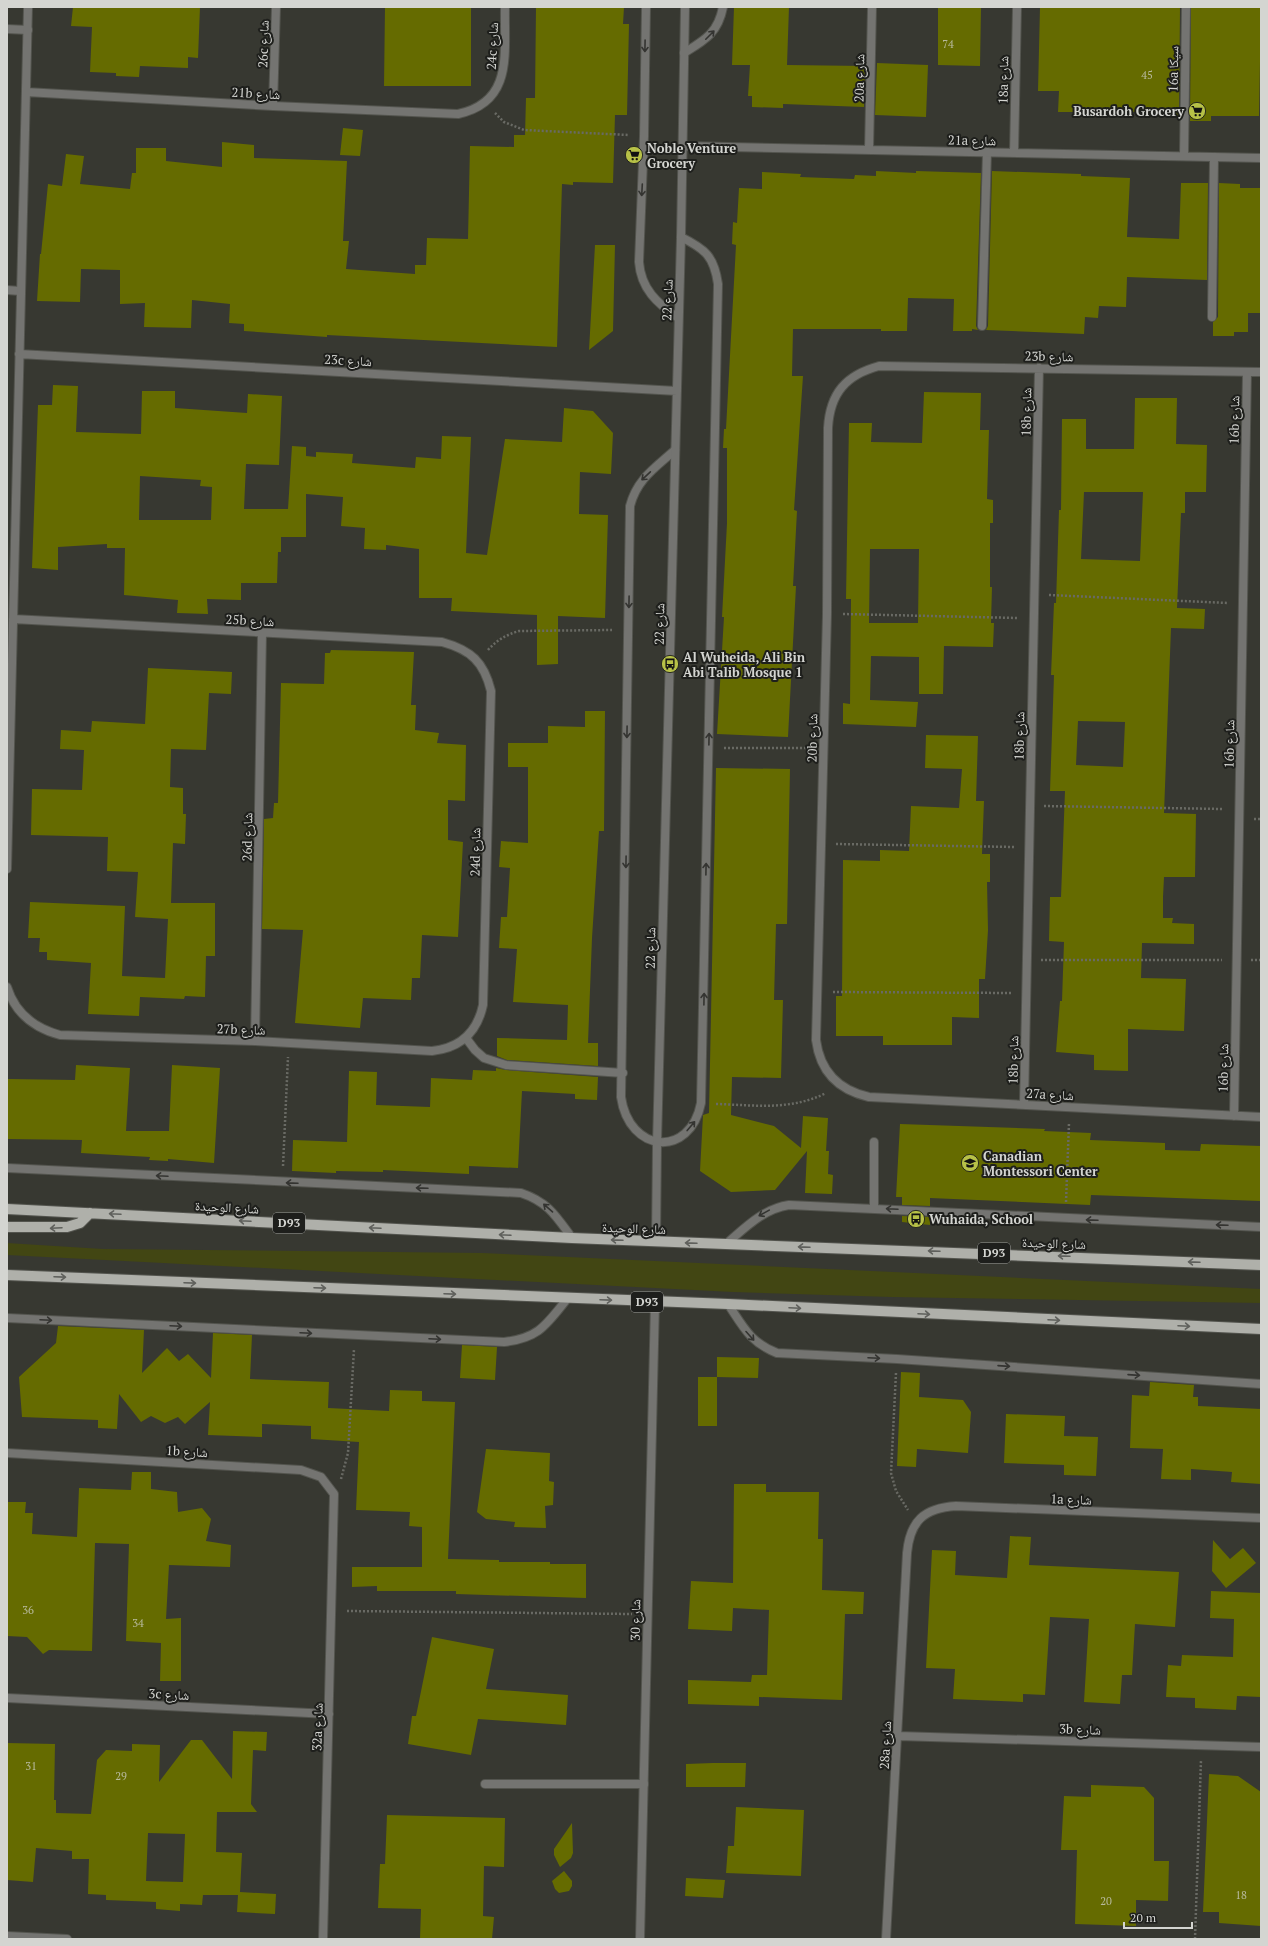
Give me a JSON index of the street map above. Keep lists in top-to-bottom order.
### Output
{
  "streets": {
    "main road": ["شارع الوحيدة", "D93"],
    "street": [
      "26c شارع",
      "24c شارع",
      "16a سيكا",
      "20a شارع",
      "18a شارع",
      "21b شارع",
      "21a شارع",
      "شارع 22",
      "23b شارع",
      "23c شارع",
      "18b شارع",
      "16b شارع",
      "25b شارع",
      "20b شارع",
      "26d شارع",
      "24d شارع",
      "27b شارع",
      "27a شارع",
      "1b شارع",
      "1a شارع",
      "شارع 30",
      "3c شارع",
      "32a شارع",
      "3b شارع",
      "28a شارع"
    ]
  },
  "crossings": [
    ["26c شارع", "21b شارع"],
    ["24c شارع", "21b شارع"],
    ["16a سيكا", "21a شارع"],
    ["20a شارع", "21a شارع"],
    ["18a شارع", "21a شارع"],
    ["21a شارع", "شارع 22"],
    ["شارع 22", "23c شارع"],
    ["شارع 22", "شارع الوحيدة"],
    ["23b شارع", "18b شارع"],
    ["23b شارع", "16b شارع"],
    ["23b شارع", "20b شارع"],
    ["18b شارع", "27a شارع"],
    ["16b شارع", "27a شارع"],
    ["25b شارع", "26d شارع"],
    ["25b شارع", "24d شارع"],
    ["20b شارع", "27a شارع"],
    ["26d شارع", "27b شارع"],
    ["24d شارع", "27b شارع"],
    ["D93", "شارع 30"],
    ["1b شارع", "32a شارع"],
    ["1a شارع", "28a شارع"],
    ["3c شارع", "32a شارع"],
    ["3b شارع", "28a شارع"]
  ],
  "places": {
    "supermarket": ["Busardoh Grocery", "Noble Venture Grocery"],
    "bus stop": ["Al Wuheida, Ali Bin Abi Talib Mosque 1", "Wuhaida, School"],
    "school or university": ["Canadian Montessori Center"]
  },
  "house_numbers": [
    "74",
    "45",
    "36",
    "34",
    "31",
    "29",
    "18",
    "20"
  ],
  "scale_bar": "20 m"
}
